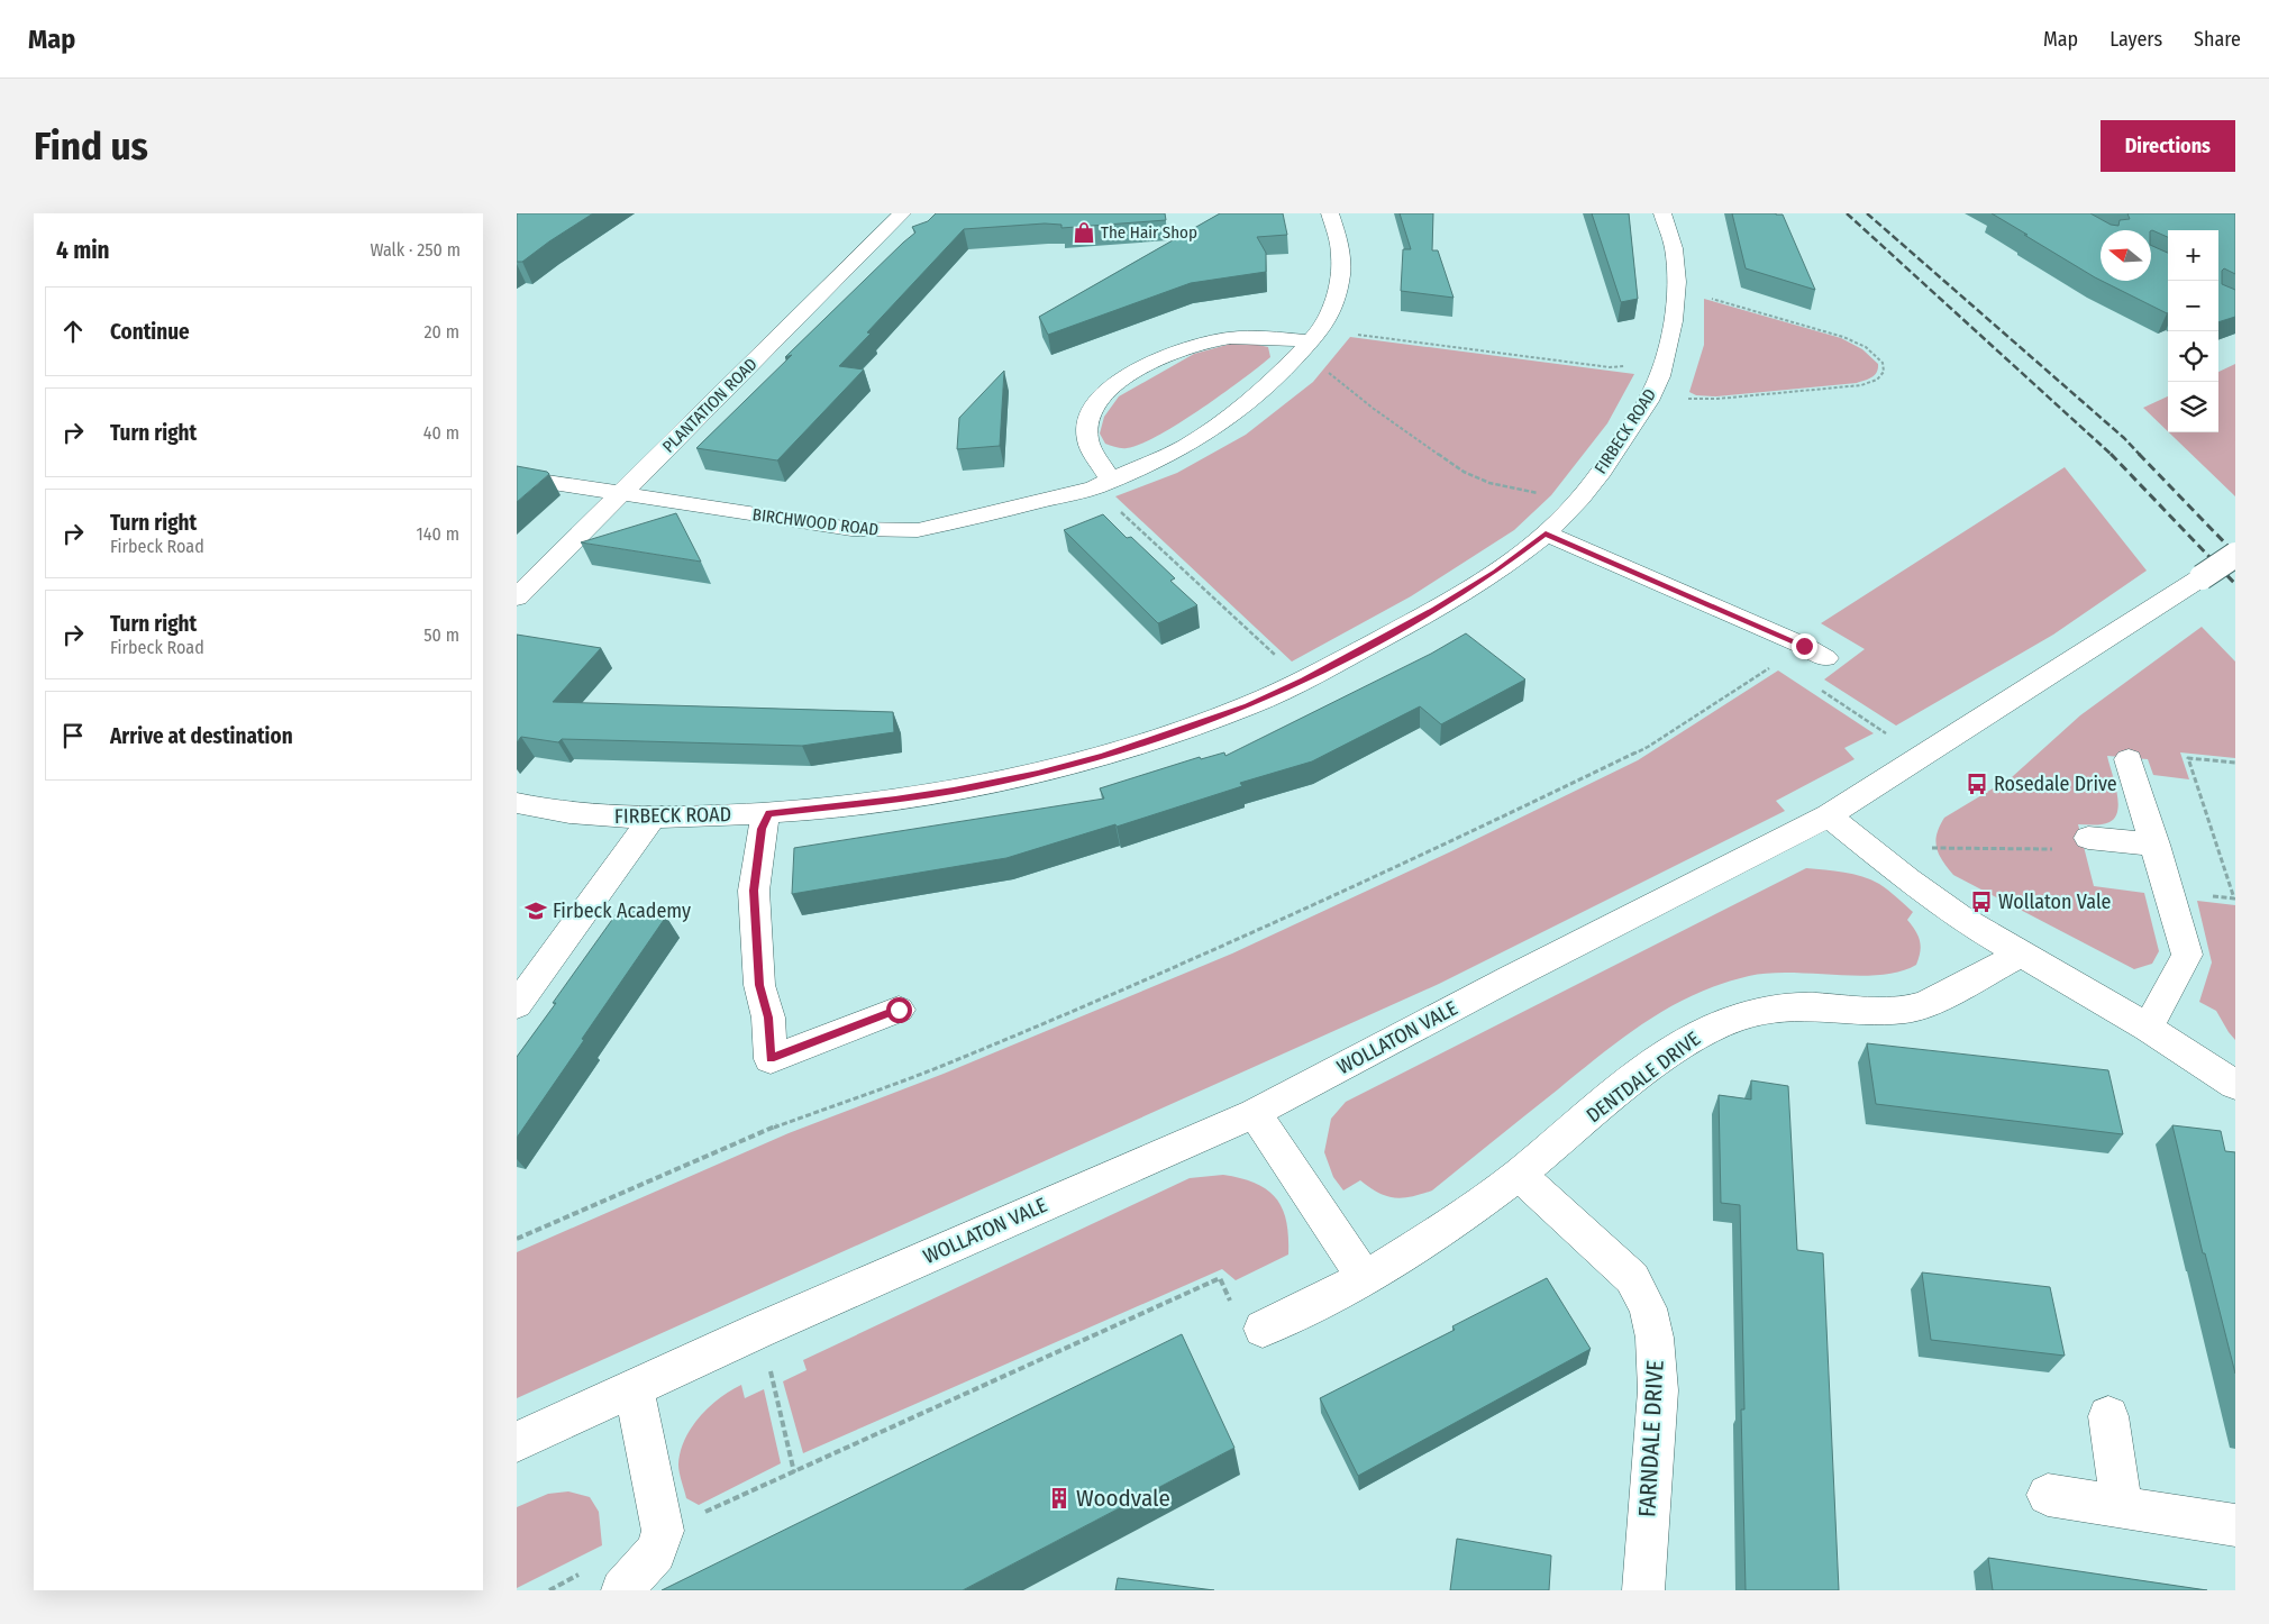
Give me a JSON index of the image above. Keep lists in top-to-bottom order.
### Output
{
  "streets": {
    "street": [
      "PLANTATION ROAD",
      "FIRBECK ROAD",
      "BIRCHWOOD ROAD",
      "WOLLATON VALE",
      "DENTDALE DRIVE",
      "FARNDALE DRIVE"
    ]
  },
  "crossings": [
    ["PLANTATION ROAD", "BIRCHWOOD ROAD"],
    ["DENTDALE DRIVE", "FARNDALE DRIVE"]
  ],
  "places": {
    "shop": ["The Hair Shop"],
    "bus stop": ["Rosedale Drive", "Wollaton Vale"],
    "school or university": ["Firbeck Academy"],
    "building": ["Woodvale"]
  },
  "north": "left",
  "page": {
    "header": "Map",
    "nav": ["Map", "Layers", "Share"],
    "buttons": "Directions",
    "title": "Find us",
    "heading": ["4 min", "Walk · 250 m"],
    "map_buttons": ["+", "−"],
    "list": [
      ["Continue", "20 m"],
      ["Turn right", "40 m"],
      ["Turn right", "Firbeck Road", "140 m"],
      ["Turn right", "Firbeck Road", "50 m"],
      "Arrive at destination"
    ]
  }
}
